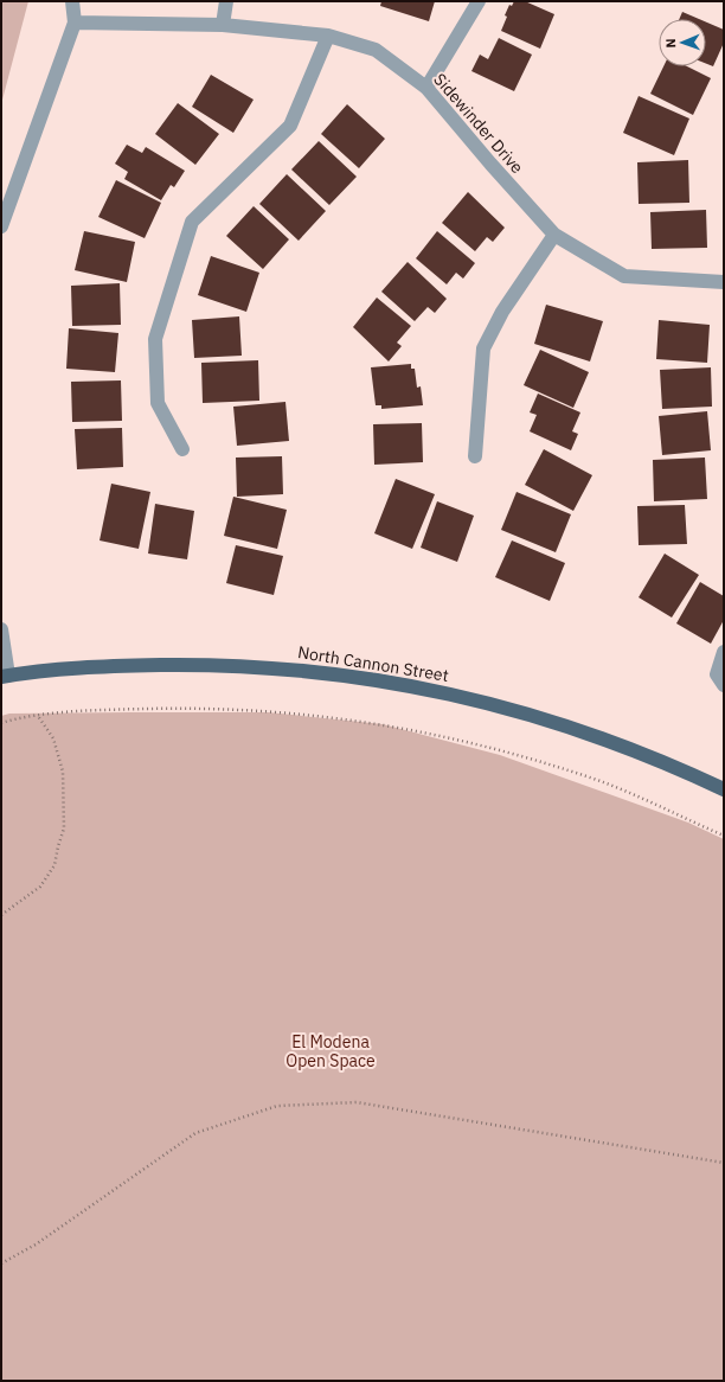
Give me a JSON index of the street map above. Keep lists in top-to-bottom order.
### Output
{
  "streets": {
    "main road": ["North Cannon Street"],
    "street": ["Sidewinder Drive"]
  },
  "parks": ["El Modena Open Space"],
  "north": "left"
}
